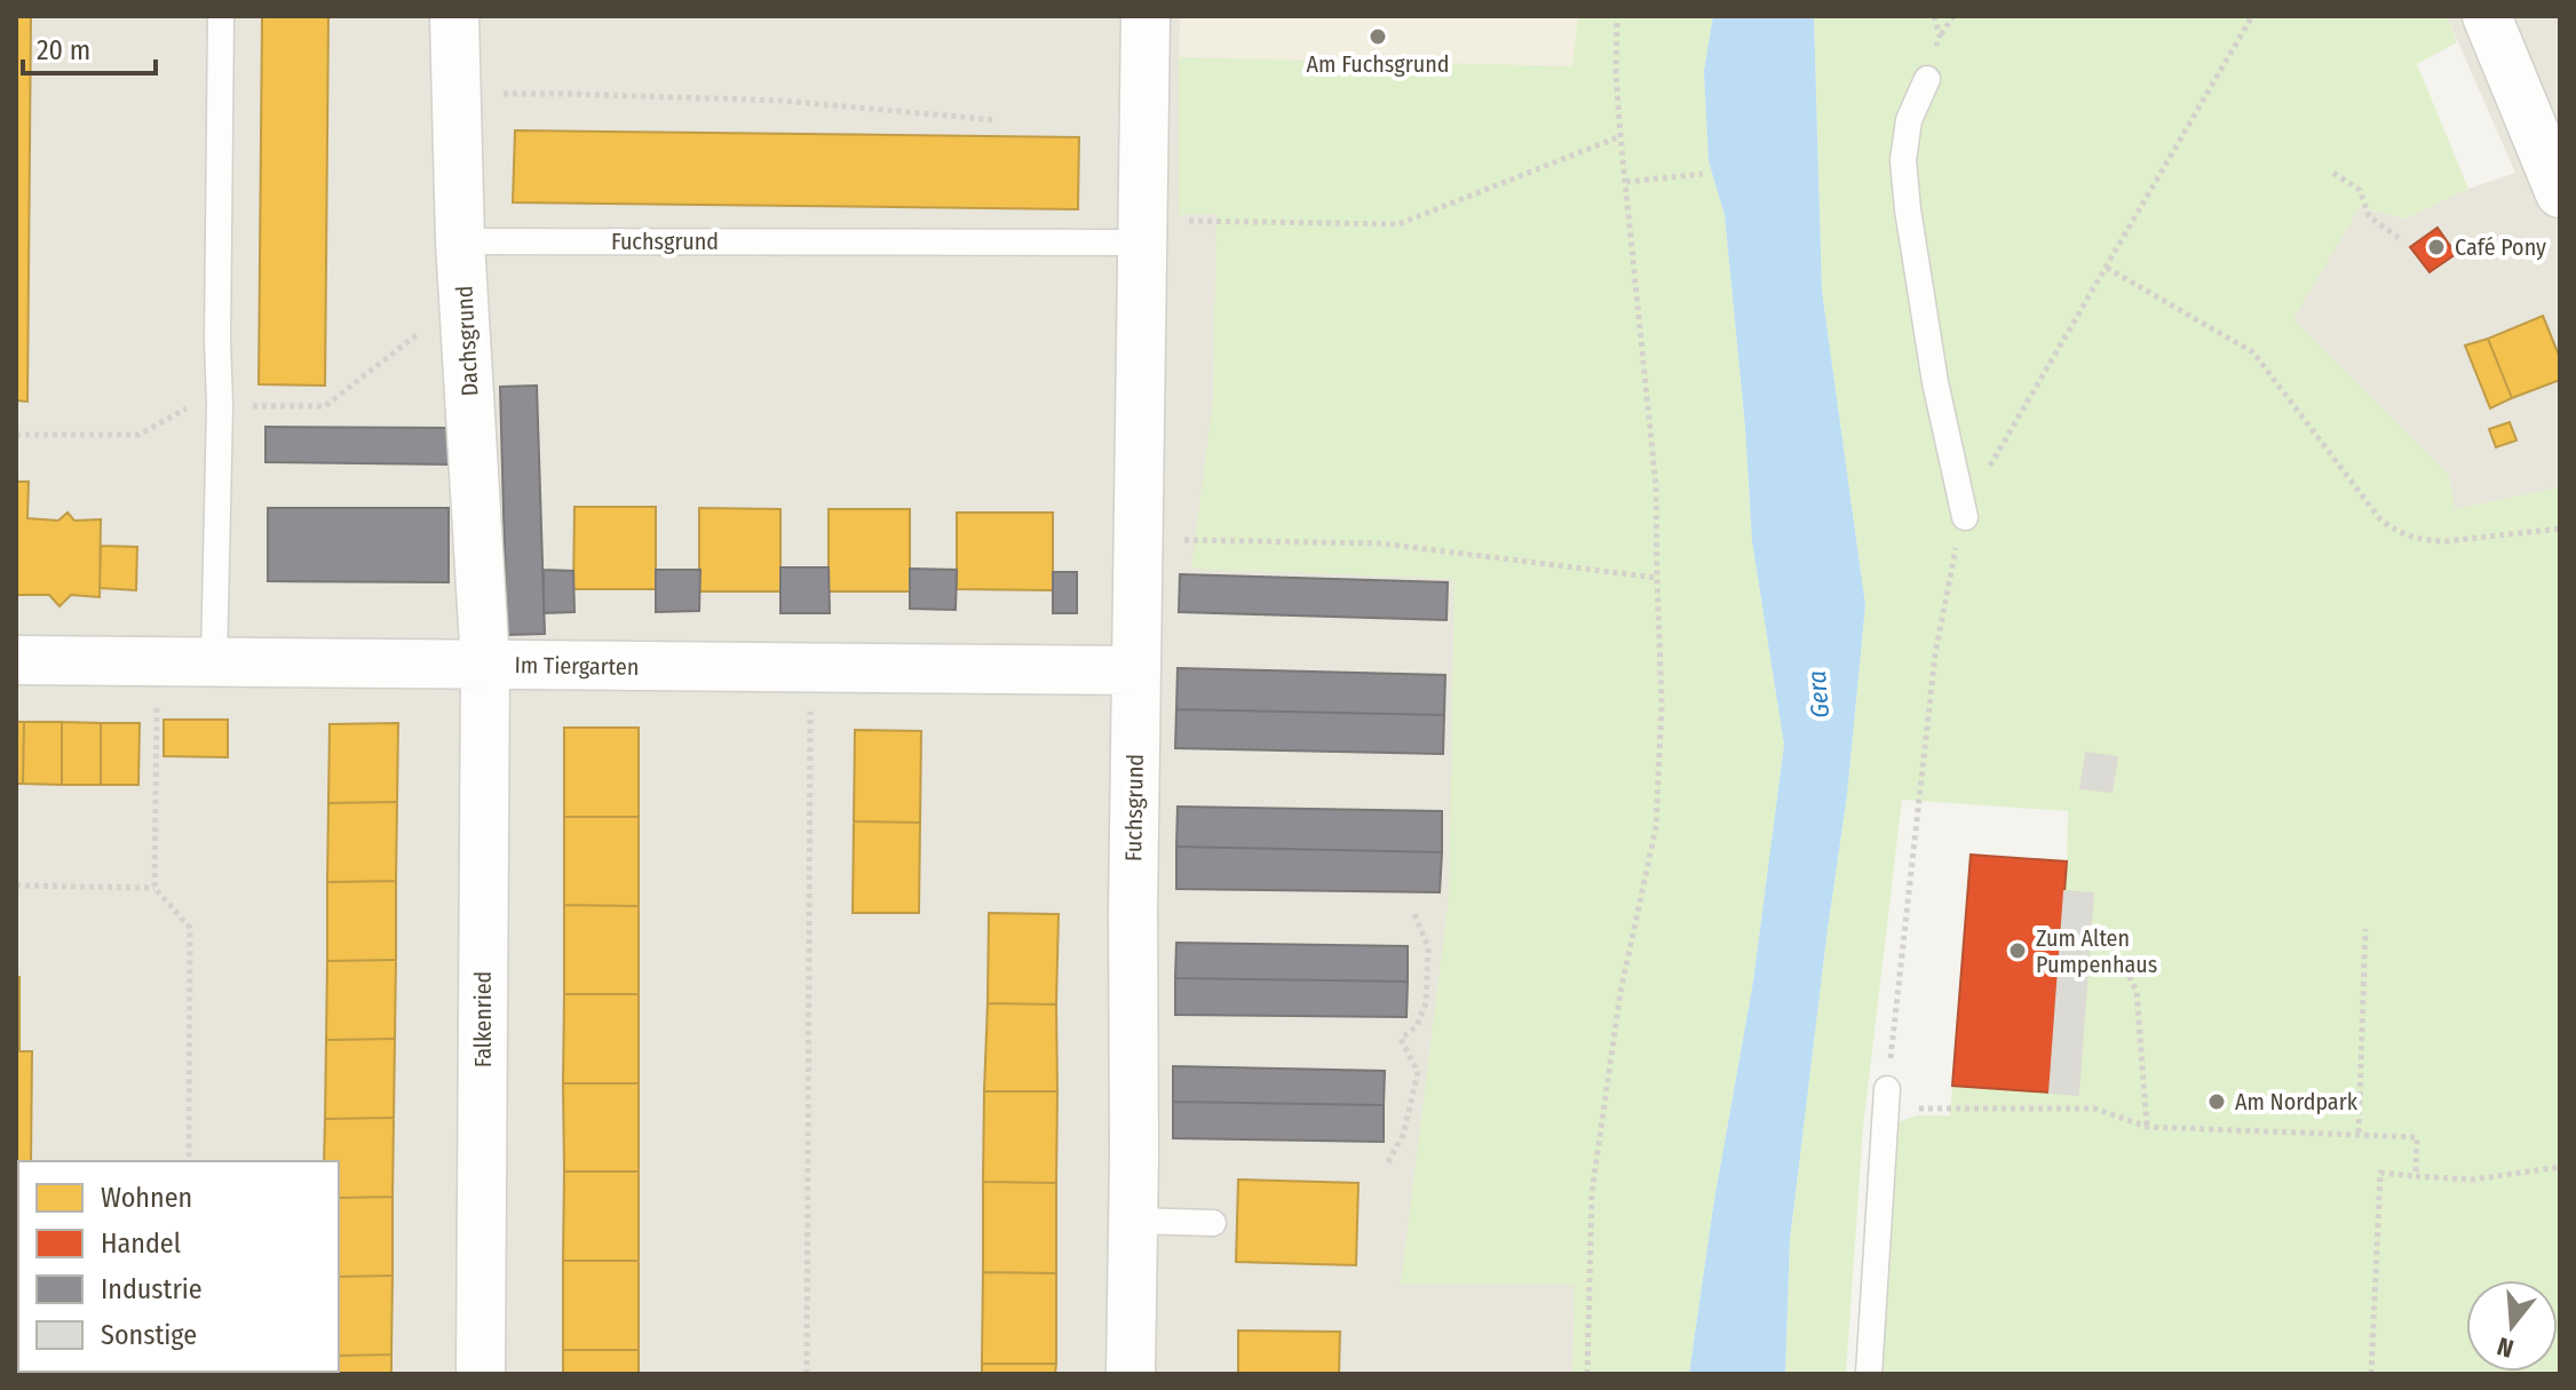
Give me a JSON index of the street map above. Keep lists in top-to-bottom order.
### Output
{
  "streets": {
    "street": [
      "Fuchsgrund",
      "Dachsgrund",
      "Im Tiergarten",
      "Falkenried"
    ]
  },
  "crossings": [
    ["Fuchsgrund", "Dachsgrund"],
    ["Fuchsgrund", "Im Tiergarten"],
    ["Dachsgrund", "Im Tiergarten"],
    ["Dachsgrund", "Falkenried"],
    ["Im Tiergarten", "Falkenried"]
  ],
  "water": ["Gera"],
  "places": [
    "Am Fuchsgrund",
    "Café Pony",
    "Zum Alten Pumpenhaus",
    "Am Nordpark"
  ],
  "legend": [
    "Wohnen",
    "Handel",
    "Industrie",
    "Sonstige"
  ],
  "scale_bar": "20 m",
  "north": "bottom"
}
